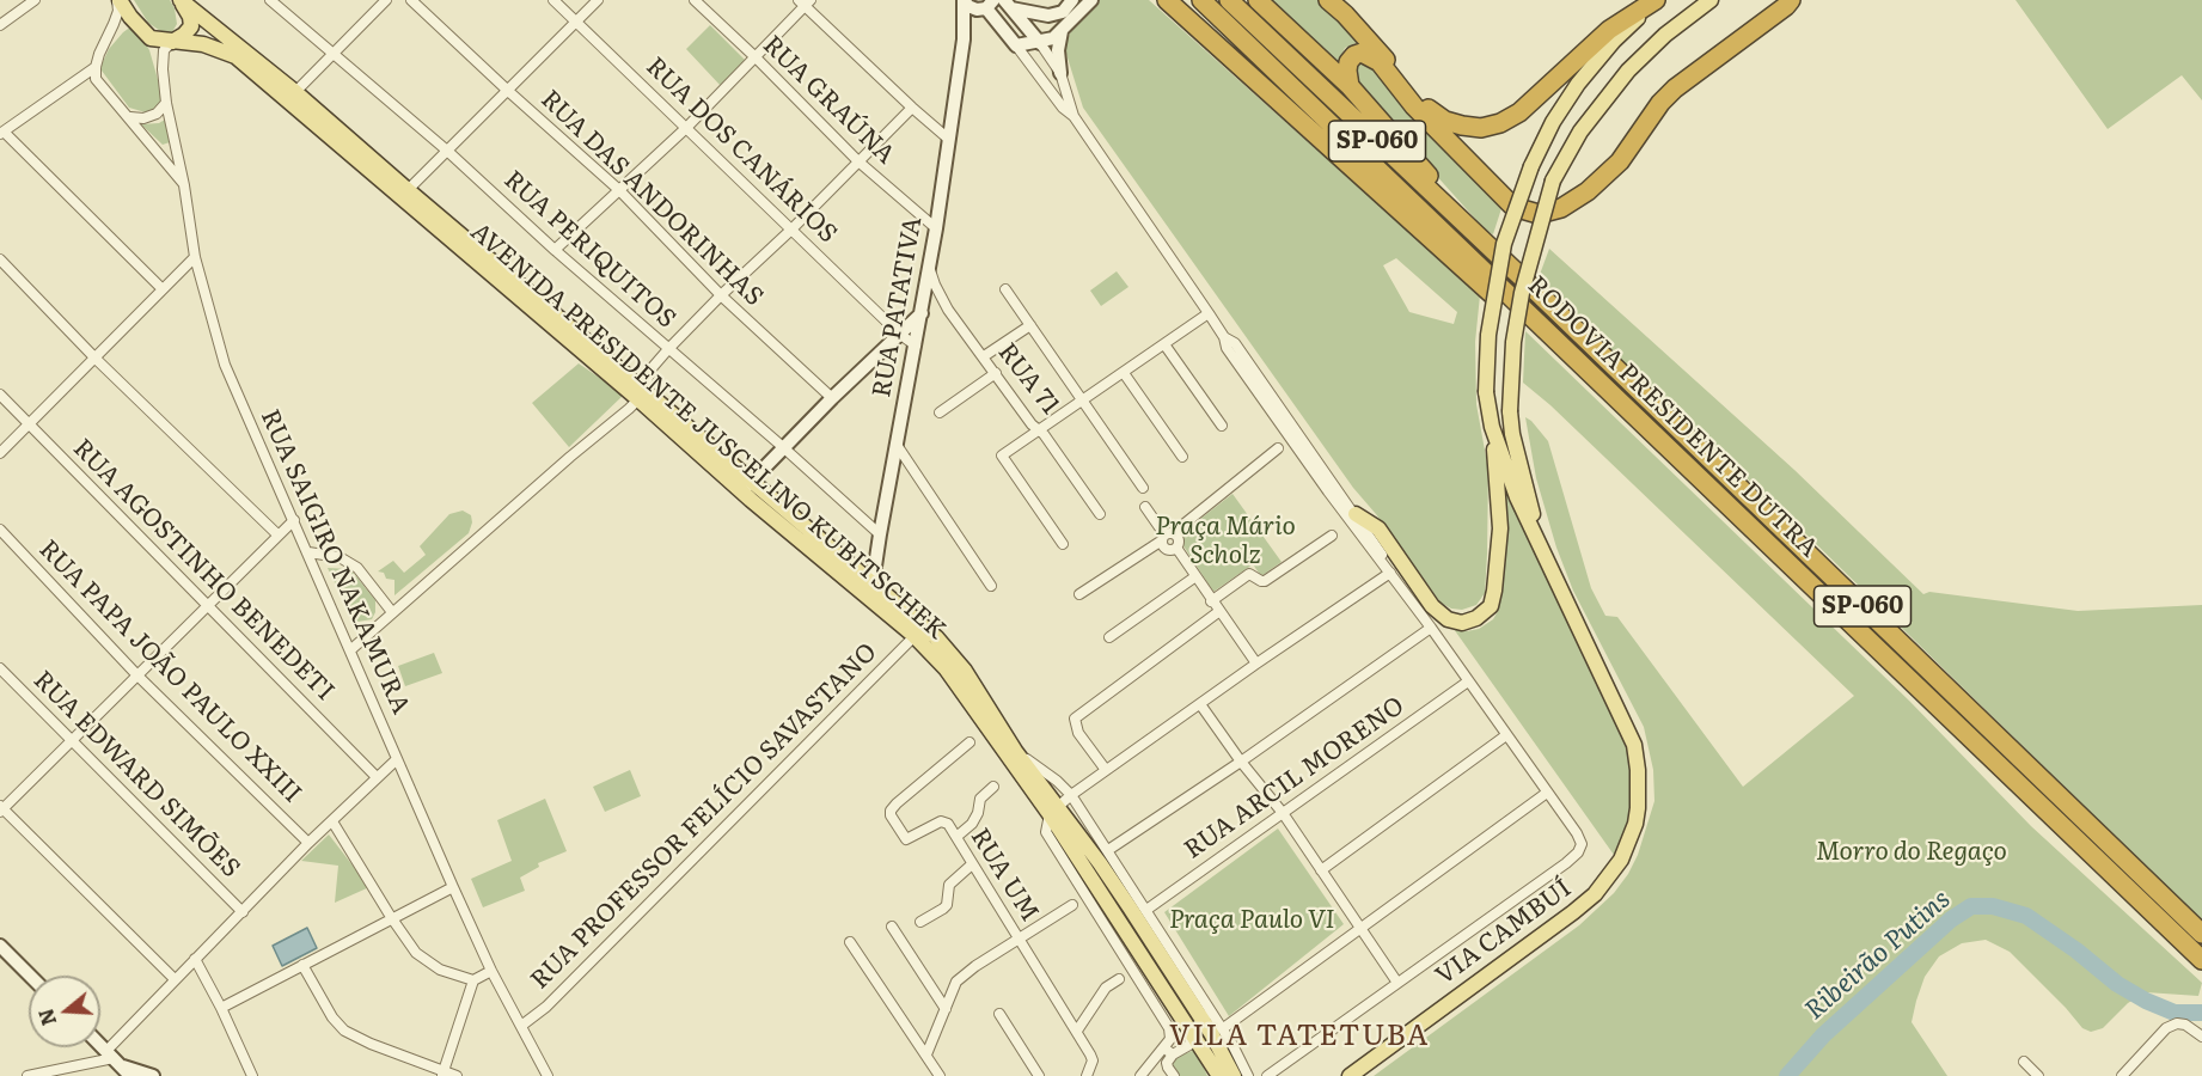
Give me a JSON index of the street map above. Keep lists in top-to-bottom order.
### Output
{
  "streets": {
    "highway": ["SP-060", "RODOVIA PRESIDENTE DUTRA"],
    "main road": ["RUA PATATIVA", "AVENIDA PRESIDENTE JUSCELINO KUBITSCHEK", "VIA CAMBUÍ"],
    "street": [
      "RUA GRAÚNA",
      "RUA DOS CANÁRIOS",
      "RUA DAS ANDORINHAS",
      "RUA PERIQUITOS",
      "RUA 71",
      "RUA SAIGIRO NAKAMURA",
      "RUA AGOSTINHO BENEDETI",
      "RUA PAPA JOÃO PAULO XXIII",
      "RUA EDWARD SIMÕES",
      "RUA ARCIL MORENO",
      "RUA PROFESSOR FELÍCIO SAVASTANO",
      "RUA UM"
    ]
  },
  "crossings": [
    ["RUA GRAÚNA", "RUA PATATIVA"],
    ["RUA DOS CANÁRIOS", "RUA PATATIVA"],
    ["RUA PERIQUITOS", "RUA PATATIVA"],
    ["RUA PATATIVA", "RUA 71"],
    ["RUA PATATIVA", "AVENIDA PRESIDENTE JUSCELINO KUBITSCHEK"],
    ["AVENIDA PRESIDENTE JUSCELINO KUBITSCHEK", "RUA SAIGIRO NAKAMURA"],
    ["AVENIDA PRESIDENTE JUSCELINO KUBITSCHEK", "RUA PROFESSOR FELÍCIO SAVASTANO"],
    ["RUA SAIGIRO NAKAMURA", "RUA PROFESSOR FELÍCIO SAVASTANO"]
  ],
  "districts": ["VILA TATETUBA"],
  "water": ["Ribeirão Putins"],
  "parks": ["Praça Mário Scholz", "Morro do Regaço", "Praça Paulo VI"],
  "north": "left"
}
